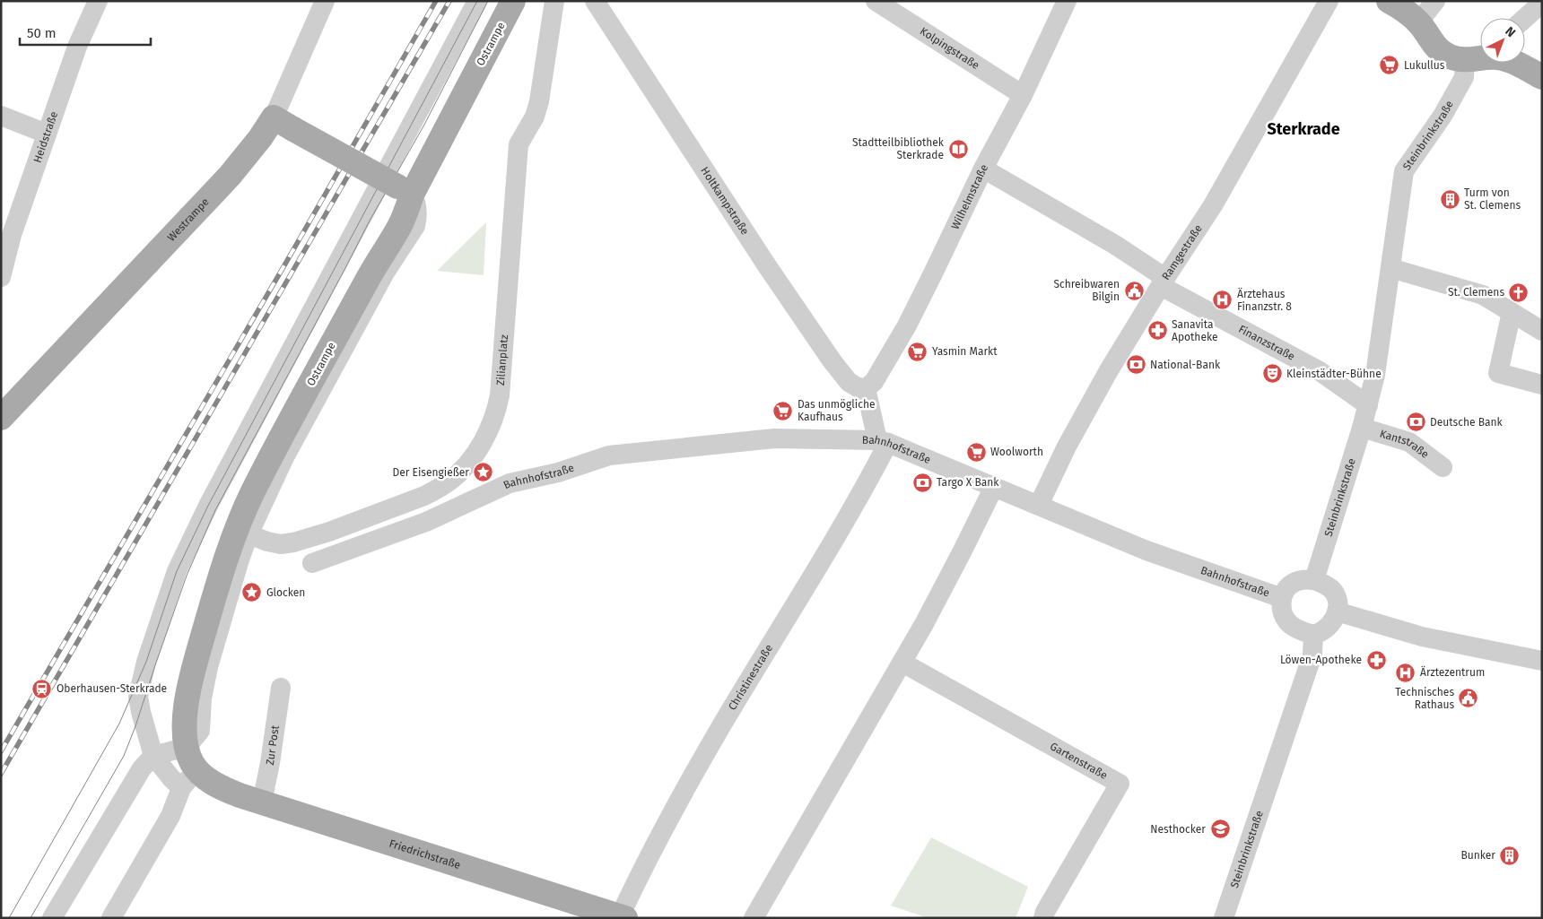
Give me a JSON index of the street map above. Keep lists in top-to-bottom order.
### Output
{
  "streets": {
    "main road": ["Ostrampe", "Westrampe", "Friedrichstraße"],
    "street": [
      "Kolpingstraße",
      "Steinbrinkstraße",
      "Heidstraße",
      "Wilhelmstraße",
      "Holtkampstraße",
      "Ramgestraße",
      "Finanzstraße",
      "Zilianplatz",
      "Kantstraße",
      "Bahnhofstraße",
      "Christinestraße",
      "Zur Post",
      "Gartenstraße"
    ]
  },
  "crossings": [
    ["Ostrampe", "Zilianplatz"],
    ["Ostrampe", "Friedrichstraße"],
    ["Kolpingstraße", "Wilhelmstraße"],
    ["Steinbrinkstraße", "Finanzstraße"],
    ["Steinbrinkstraße", "Kantstraße"],
    ["Steinbrinkstraße", "Bahnhofstraße"],
    ["Wilhelmstraße", "Holtkampstraße"],
    ["Wilhelmstraße", "Finanzstraße"],
    ["Ramgestraße", "Finanzstraße"],
    ["Ramgestraße", "Bahnhofstraße"],
    ["Zilianplatz", "Bahnhofstraße"],
    ["Bahnhofstraße", "Christinestraße"],
    ["Christinestraße", "Friedrichstraße"],
    ["Zur Post", "Friedrichstraße"]
  ],
  "districts": ["Sterkrade"],
  "places": {
    "supermarket": [
      "Lukullus",
      "Yasmin Markt",
      "Das unmögliche Kaufhaus",
      "Woolworth"
    ],
    "library": ["Stadtteilbibliothek Sterkrade"],
    "building": ["Turm von St. Clemens", "Bunker"],
    "public building": ["Schreibwaren Bilgin", "Technisches Rathaus"],
    "church": ["St. Clemens"],
    "hospital": ["Ärztehaus Finanzstr. 8", "Ärztezentrum"],
    "pharmacy": ["Sanavita Apotheke", "Löwen-Apotheke"],
    "bank": ["National-Bank", "Deutsche Bank", "Targo X Bank"],
    "theatre": ["Kleinstädter-Bühne"],
    "place": ["Der Eisengießer", "Glocken"],
    "station": ["Oberhausen-Sterkrade"],
    "school or university": ["Nesthocker"]
  },
  "scale_bar": "50 m",
  "north": "top right"
}
